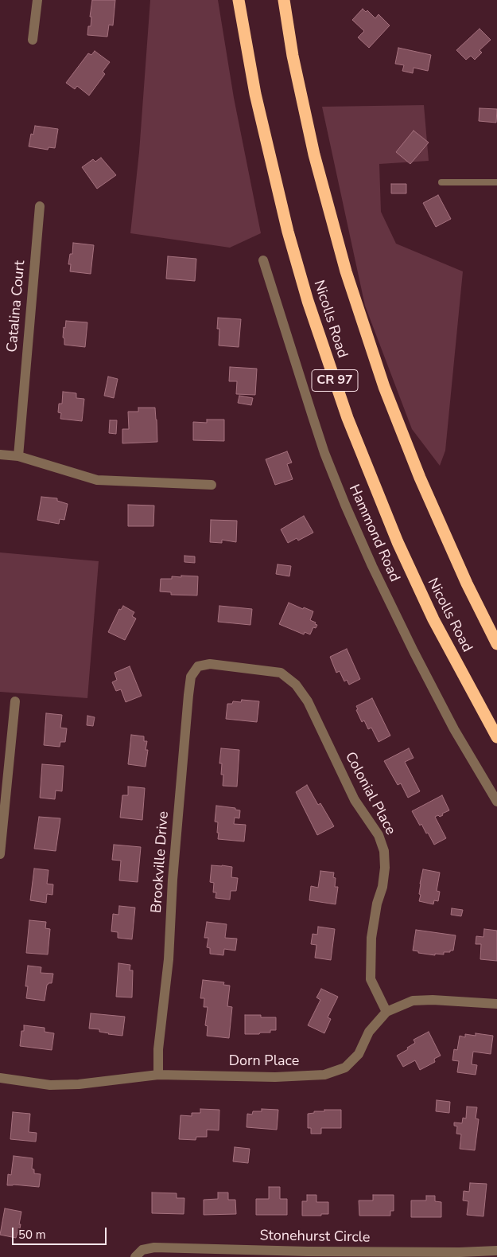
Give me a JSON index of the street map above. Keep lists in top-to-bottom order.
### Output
{
  "streets": {
    "highway": ["Nicolls Road", "CR 97"],
    "street": [
      "Catalina Court",
      "Hammond Road",
      "Colonial Place",
      "Brookville Drive",
      "Dorn Place",
      "Stonehurst Circle"
    ]
  },
  "crossings": [
    ["Colonial Place", "Brookville Drive"],
    ["Colonial Place", "Dorn Place"],
    ["Brookville Drive", "Dorn Place"]
  ],
  "scale_bar": "50 m"
}
